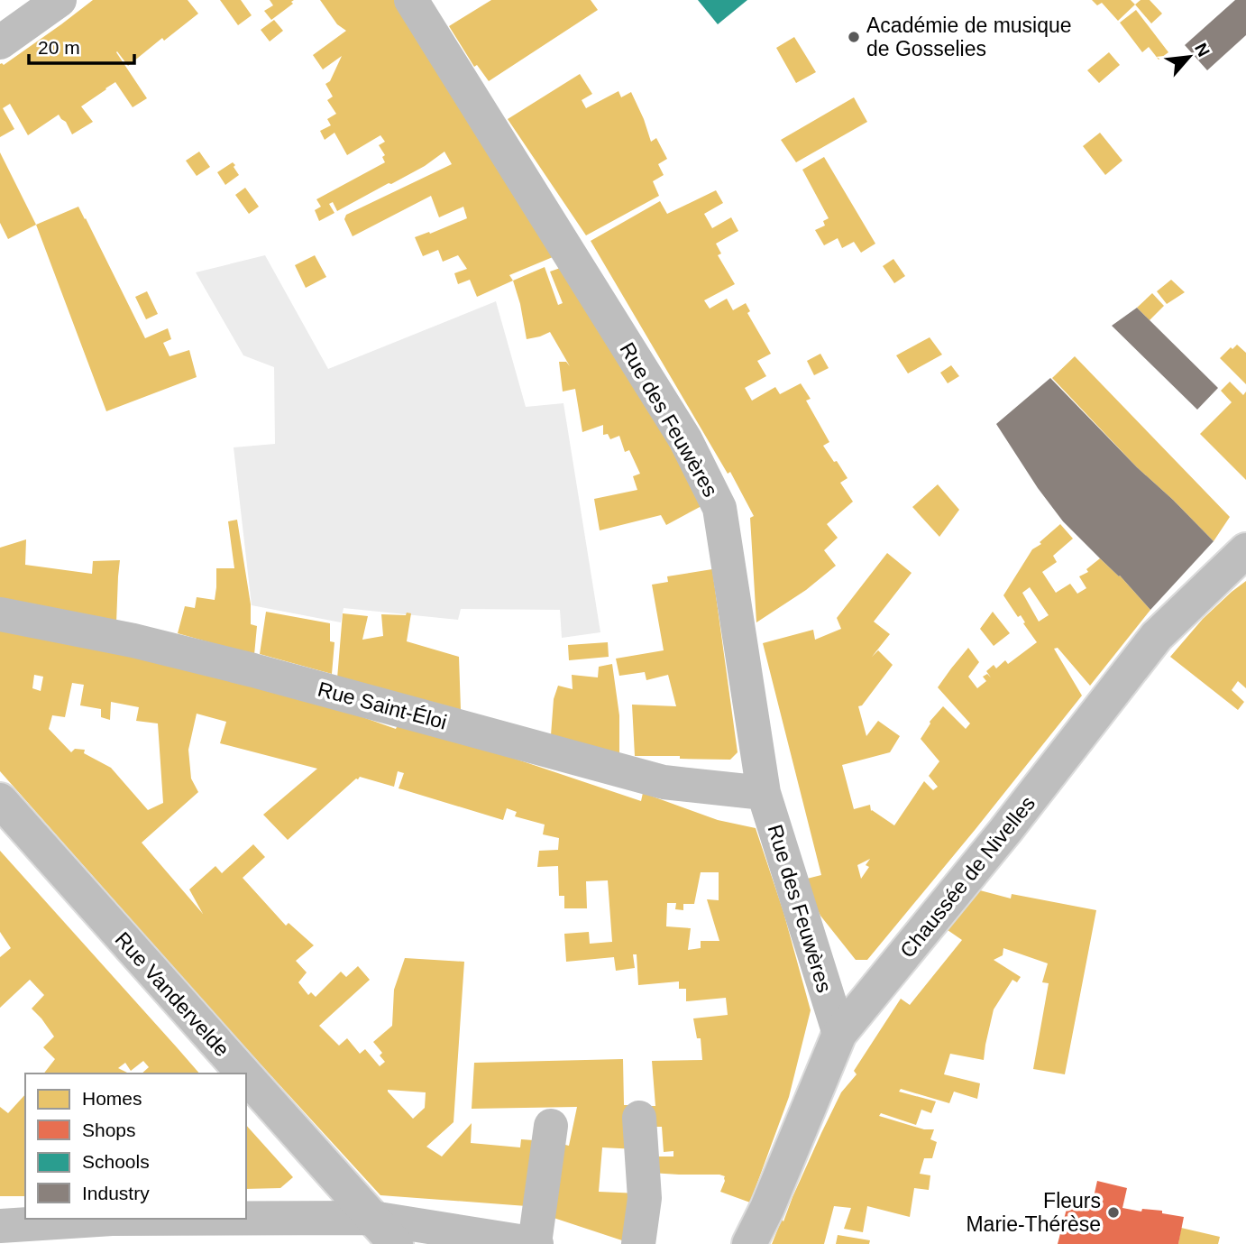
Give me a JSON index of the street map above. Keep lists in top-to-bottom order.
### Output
{
  "streets": {
    "street": [
      "Rue des Feuwères",
      "Rue Saint-Éloi",
      "Chaussée de Nivelles",
      "Rue Vandervelde"
    ]
  },
  "crossings": [
    ["Rue des Feuwères", "Rue Saint-Éloi"],
    ["Rue des Feuwères", "Chaussée de Nivelles"]
  ],
  "places": ["Académie de musique de Gosselies", "Fleurs Marie-Thérèse"],
  "legend": [
    "Homes",
    "Shops",
    "Schools",
    "Industry"
  ],
  "scale_bar": "20 m",
  "north": "top right"
}
